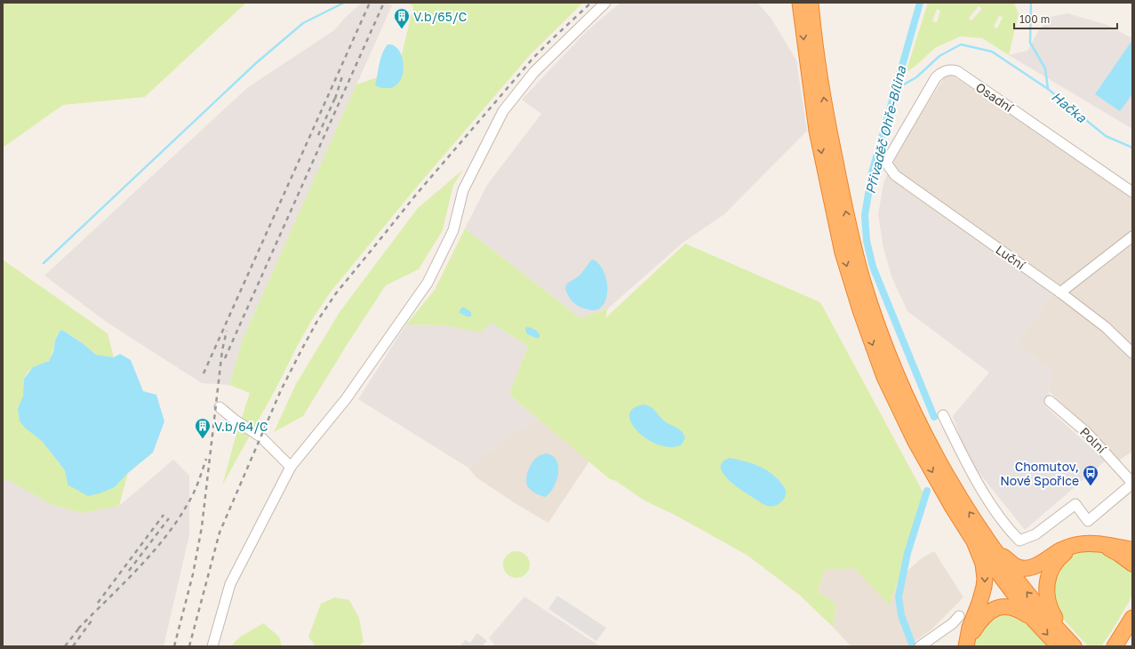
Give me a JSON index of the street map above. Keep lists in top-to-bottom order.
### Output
{
  "streets": {
    "street": ["Osadní", "Luční", "Polní"]
  },
  "crossings": [
    ["Osadní", "Luční"]
  ],
  "water": ["Hačka", "Přivaděč Ohře-Bílina"],
  "places": {
    "building": ["V.b/65/C", "V.b/64/C"],
    "bus stop": ["Chomutov, Nové Spořice"]
  },
  "scale_bar": "100 m"
}
